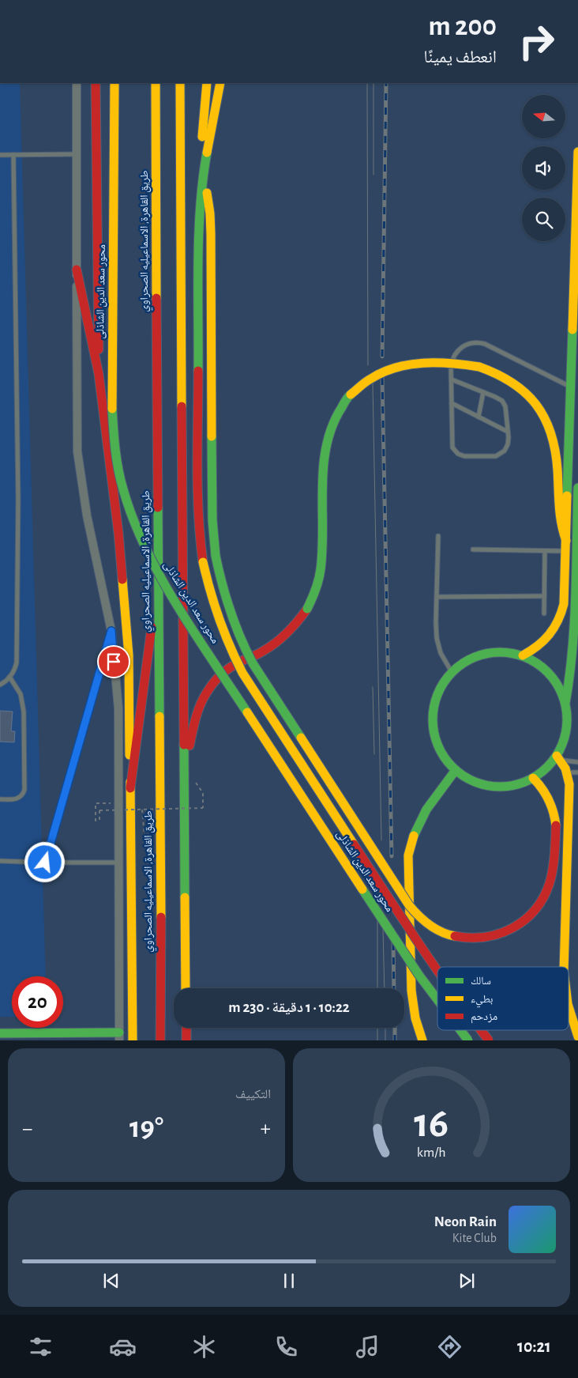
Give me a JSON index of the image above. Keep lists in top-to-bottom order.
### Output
{
  "streets": {
    "main road": ["طريق القاهرة, الاسماعيليه الصحراوي", "محور سعد الدين الشاذلى"]
  },
  "legend": ["سالك", "بطيء", "مزدحم"],
  "north": "left",
  "page": {
    "turn": ["200 m", "انعطف يمينًا"],
    "limit": "20",
    "trip": "10:22 · 1 دقيقة · 230 m",
    "tile": "التكييف",
    "heat": ["−", "19°", "+"],
    "song": ["Neon Rain", "Kite Club"],
    "tabs": "10:21",
    "gauge": ["16", "km/h"]
  }
}
